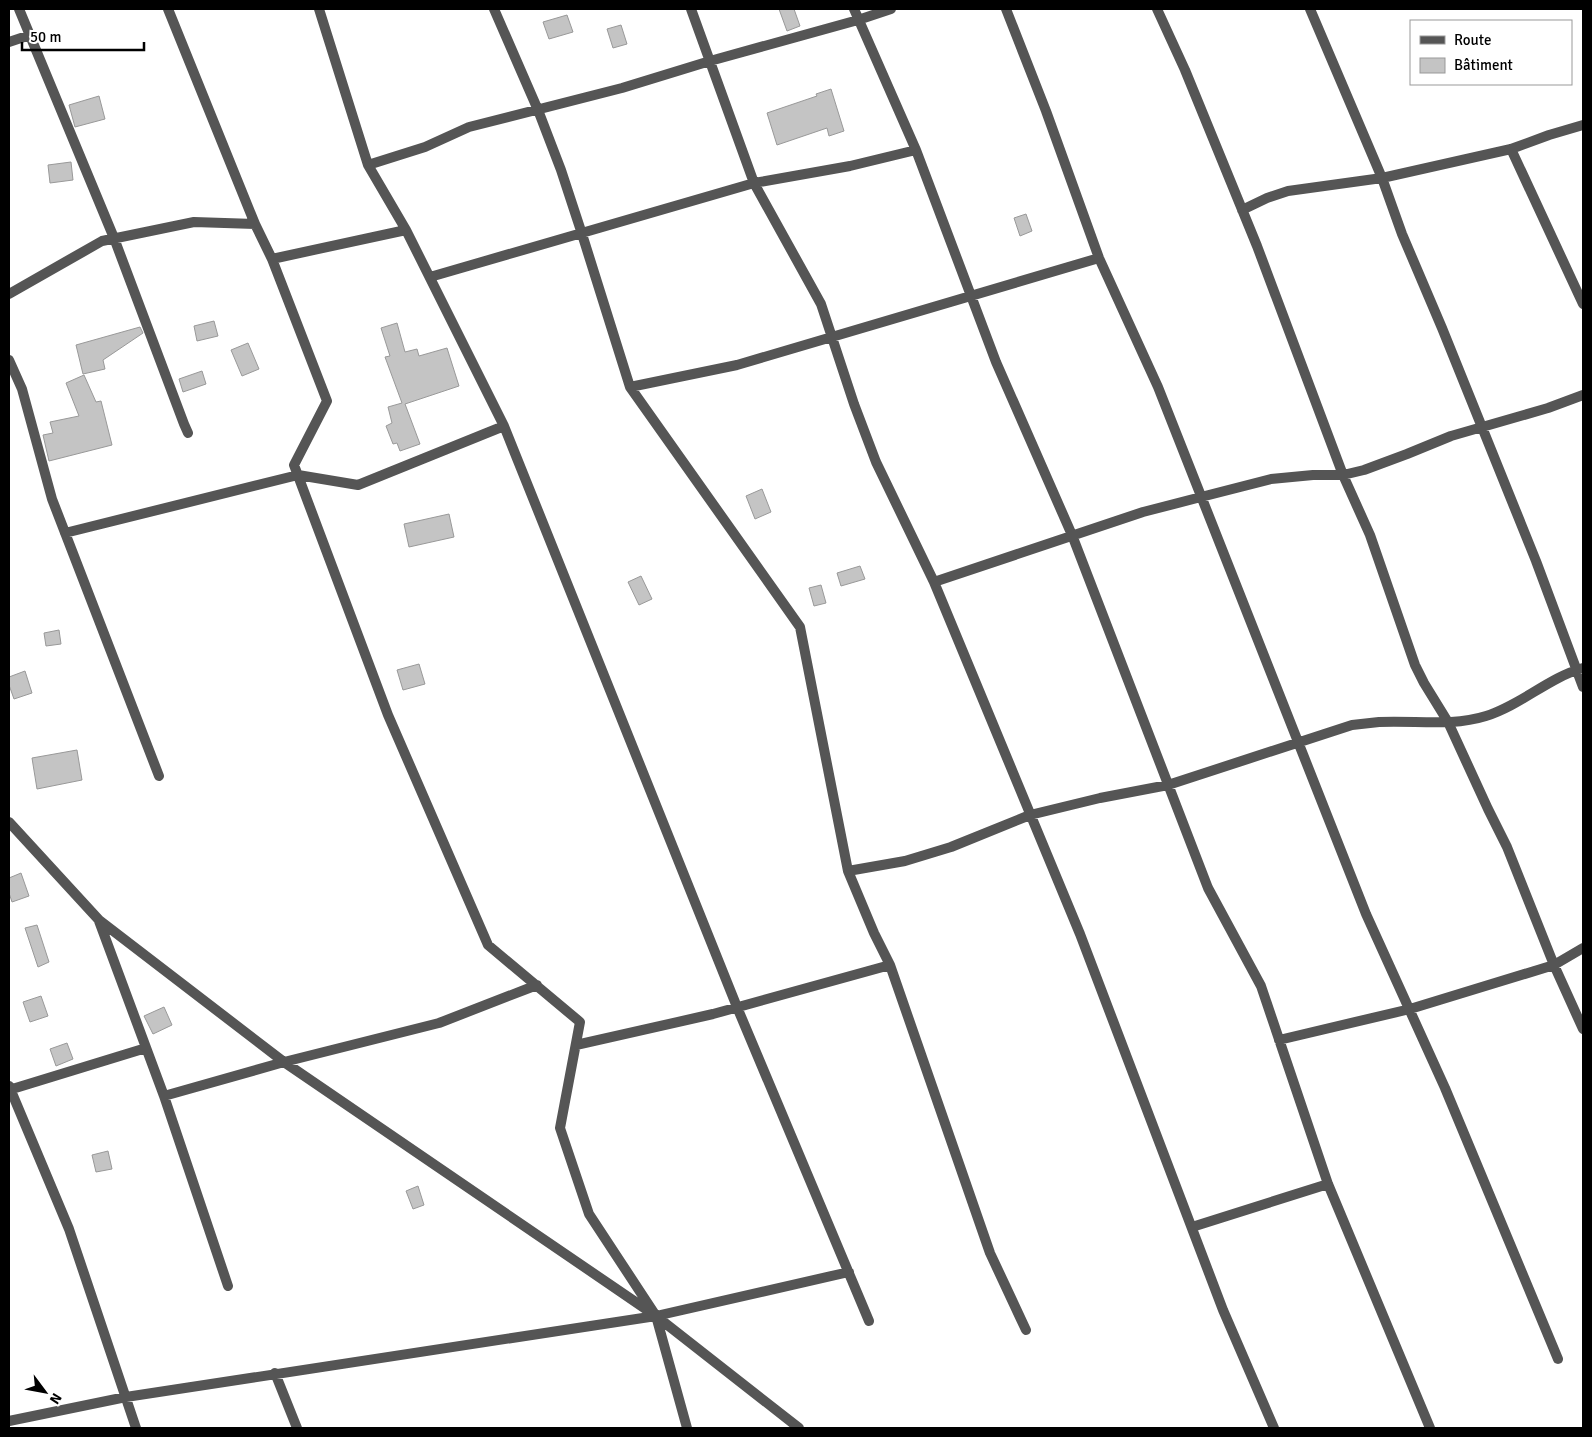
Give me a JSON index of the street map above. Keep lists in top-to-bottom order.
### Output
{
  "legend": ["Route", "Bâtiment"],
  "scale_bar": "50 m",
  "north": "bottom right"
}
